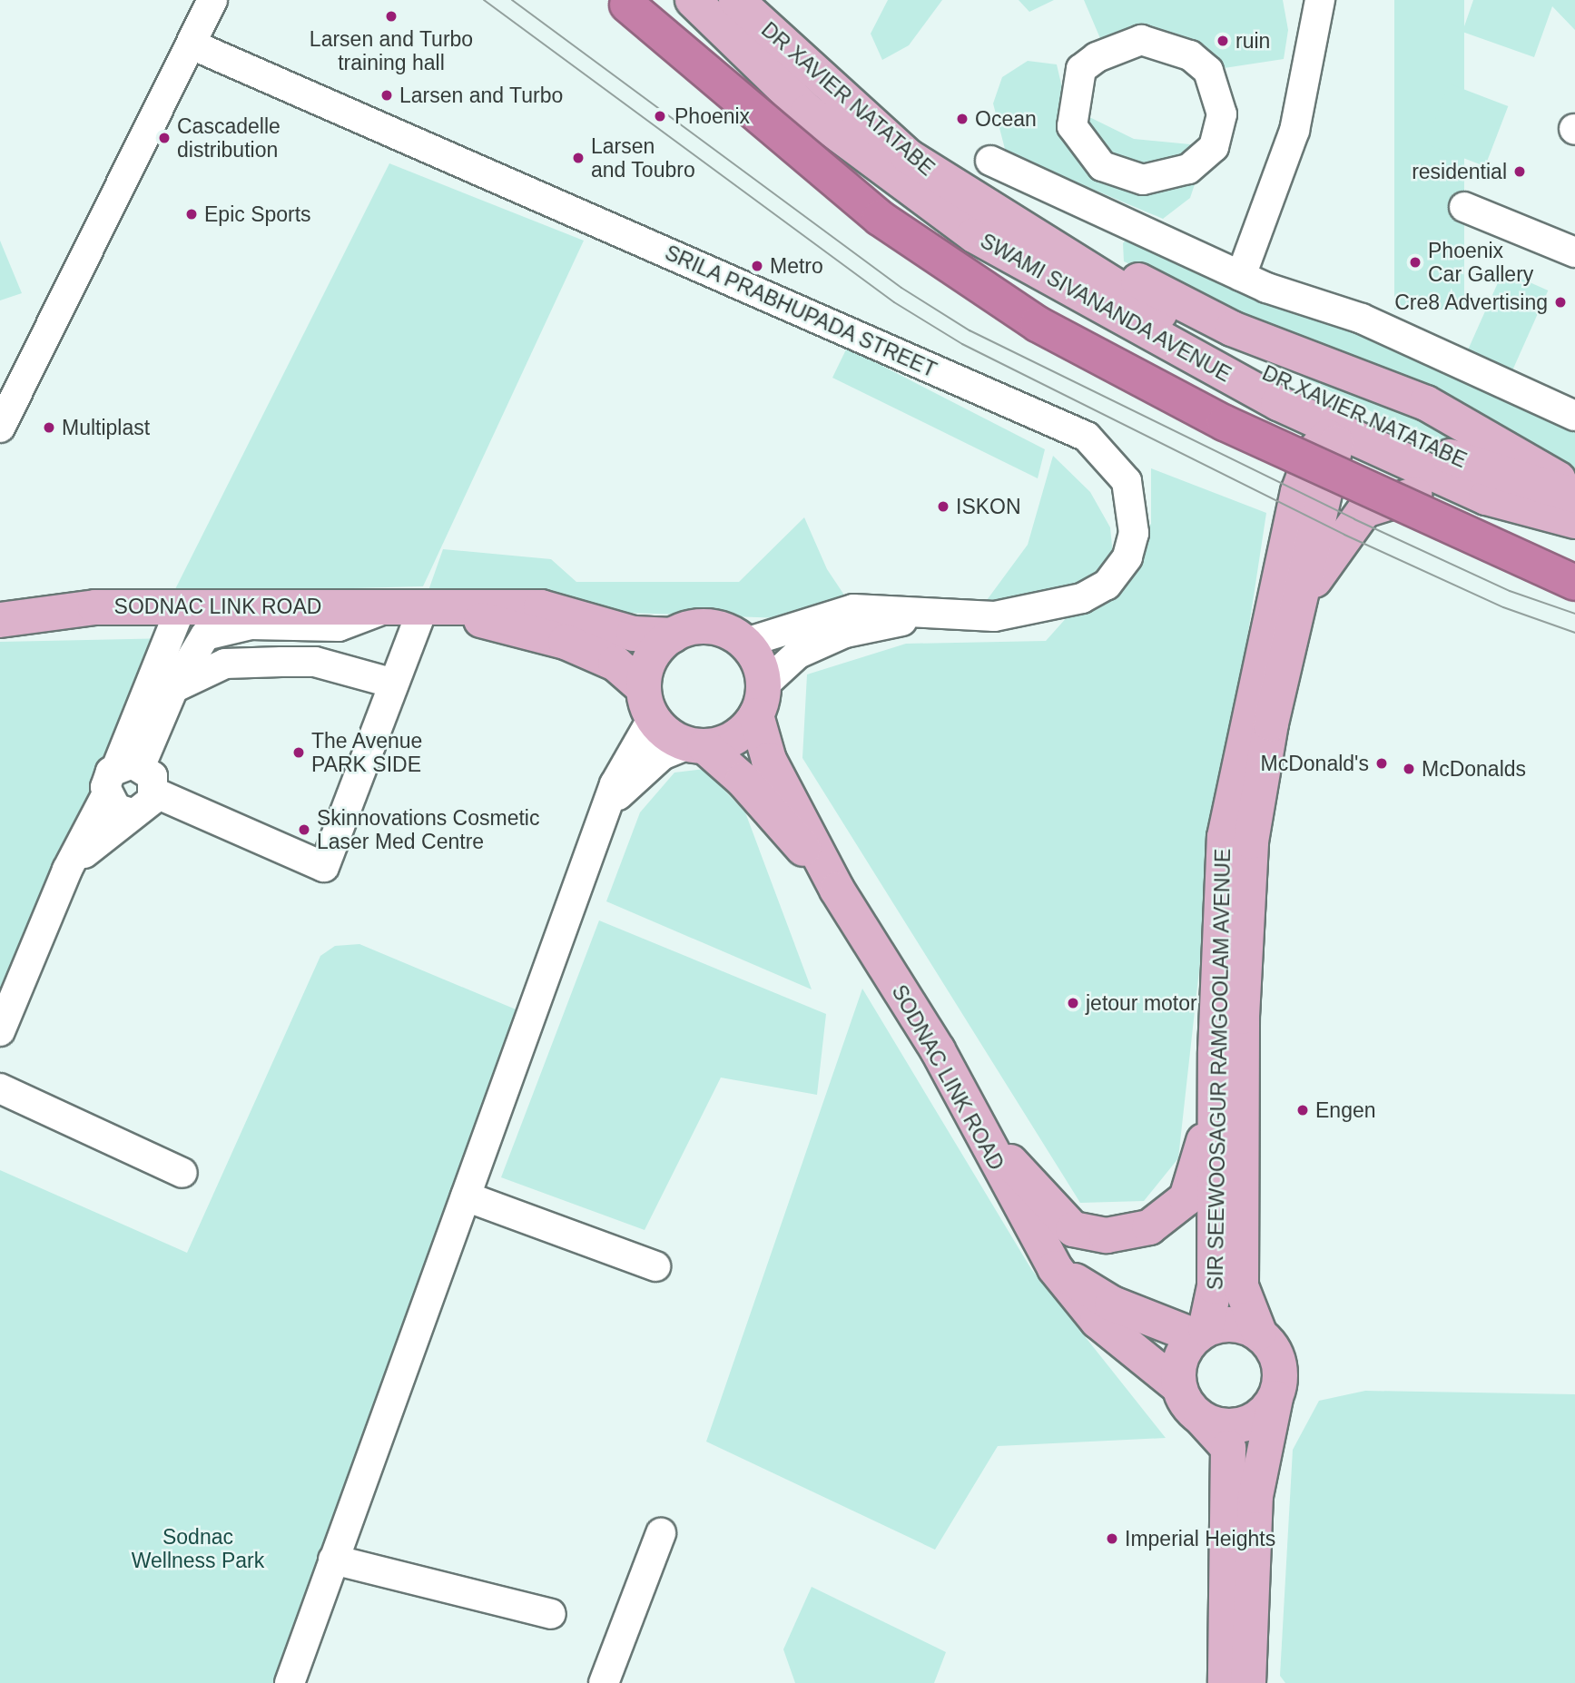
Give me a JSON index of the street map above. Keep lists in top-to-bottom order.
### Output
{
  "streets": {
    "main road": [
      "DR XAVIER NATATABE",
      "SWAMI SIVANANDA AVENUE",
      "SODNAC LINK ROAD",
      "SIR SEEWOOSAGUR RAMGOOLAM AVENUE"
    ],
    "street": ["SRILA PRABHUPADA STREET"]
  },
  "crossings": [
    ["SWAMI SIVANANDA AVENUE", "SIR SEEWOOSAGUR RAMGOOLAM AVENUE"],
    ["SODNAC LINK ROAD", "SIR SEEWOOSAGUR RAMGOOLAM AVENUE"]
  ],
  "parks": ["Sodnac Wellness Park"],
  "places": [
    "Larsen and Turbo training hall",
    "ruin",
    "Larsen and Turbo",
    "Phoenix",
    "Ocean",
    "Cascadelle distribution",
    "Larsen and Toubro",
    "residential",
    "Epic Sports",
    "Phoenix Car Gallery",
    "Metro",
    "Cre8 Advertising",
    "Multiplast",
    "ISKON",
    "The Avenue PARK SIDE",
    "McDonald's",
    "McDonalds",
    "Skinnovations Cosmetic Laser Med Centre",
    "jetour motor",
    "Engen",
    "Imperial Heights"
  ]
}
